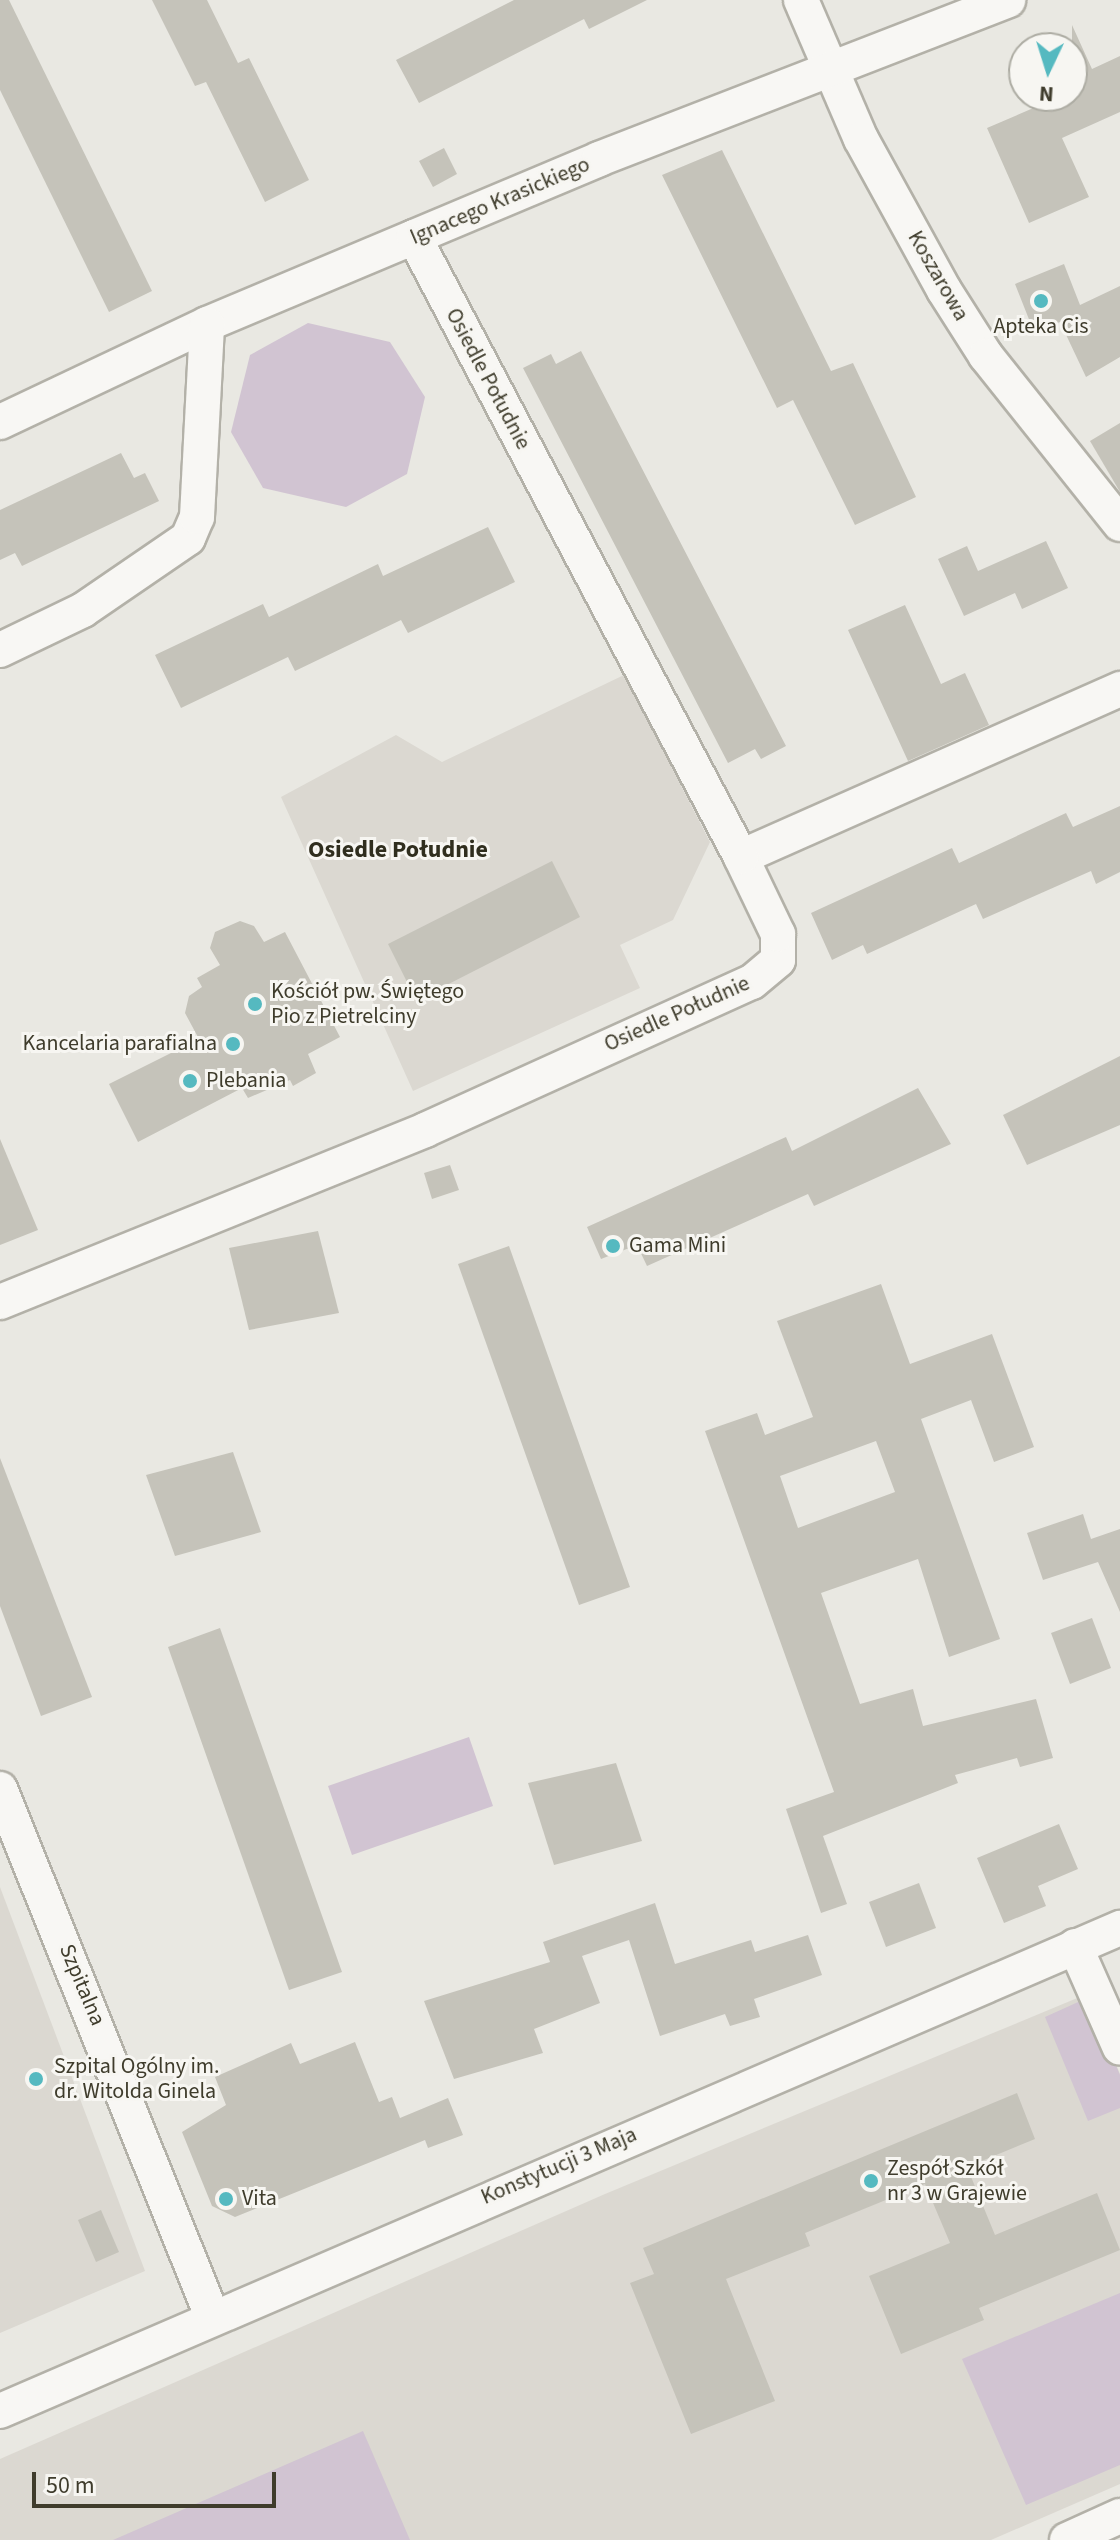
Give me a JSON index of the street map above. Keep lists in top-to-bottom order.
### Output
{
  "streets": {
    "street": [
      "Ignacego Krasickiego",
      "Koszarowa",
      "Osiedle Południe",
      "Szpitalna",
      "Konstytucji 3 Maja"
    ]
  },
  "crossings": [
    ["Ignacego Krasickiego", "Koszarowa"],
    ["Ignacego Krasickiego", "Osiedle Południe"],
    ["Szpitalna", "Konstytucji 3 Maja"]
  ],
  "districts": ["Osiedle Południe"],
  "places": [
    "Apteka Cis",
    "Kościół pw. Świętego Pio z Pietrelciny",
    "Kancelaria parafialna",
    "Plebania",
    "Gama Mini",
    "Szpital Ogólny im. dr. Witolda Ginela",
    "Zespół Szkół nr 3 w Grajewie",
    "Vita"
  ],
  "scale_bar": "50 m",
  "north": "bottom"
}
